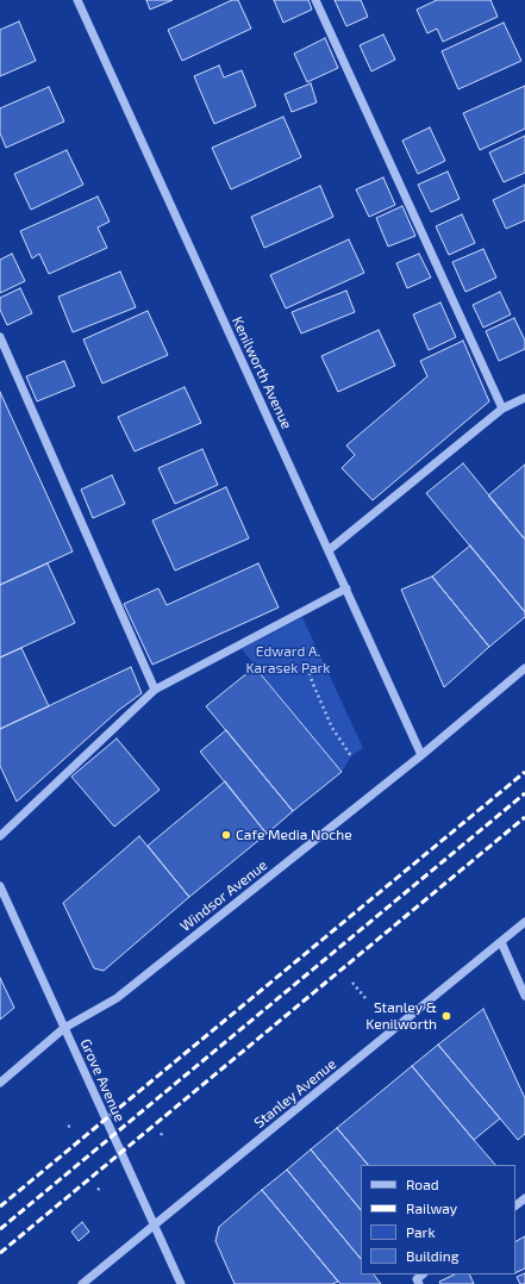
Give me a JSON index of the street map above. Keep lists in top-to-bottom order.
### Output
{
  "streets": {
    "street": [
      "Kenilworth Avenue",
      "Windsor Avenue",
      "Grove Avenue",
      "Stanley Avenue"
    ]
  },
  "crossings": [
    ["Kenilworth Avenue", "Windsor Avenue"],
    ["Windsor Avenue", "Grove Avenue"],
    ["Grove Avenue", "Stanley Avenue"]
  ],
  "parks": ["Edward A. Karasek Park"],
  "places": ["Cafe Media Noche", "Stanley & Kenilworth"],
  "legend": [
    "Road",
    "Railway",
    "Park",
    "Building"
  ]
}
